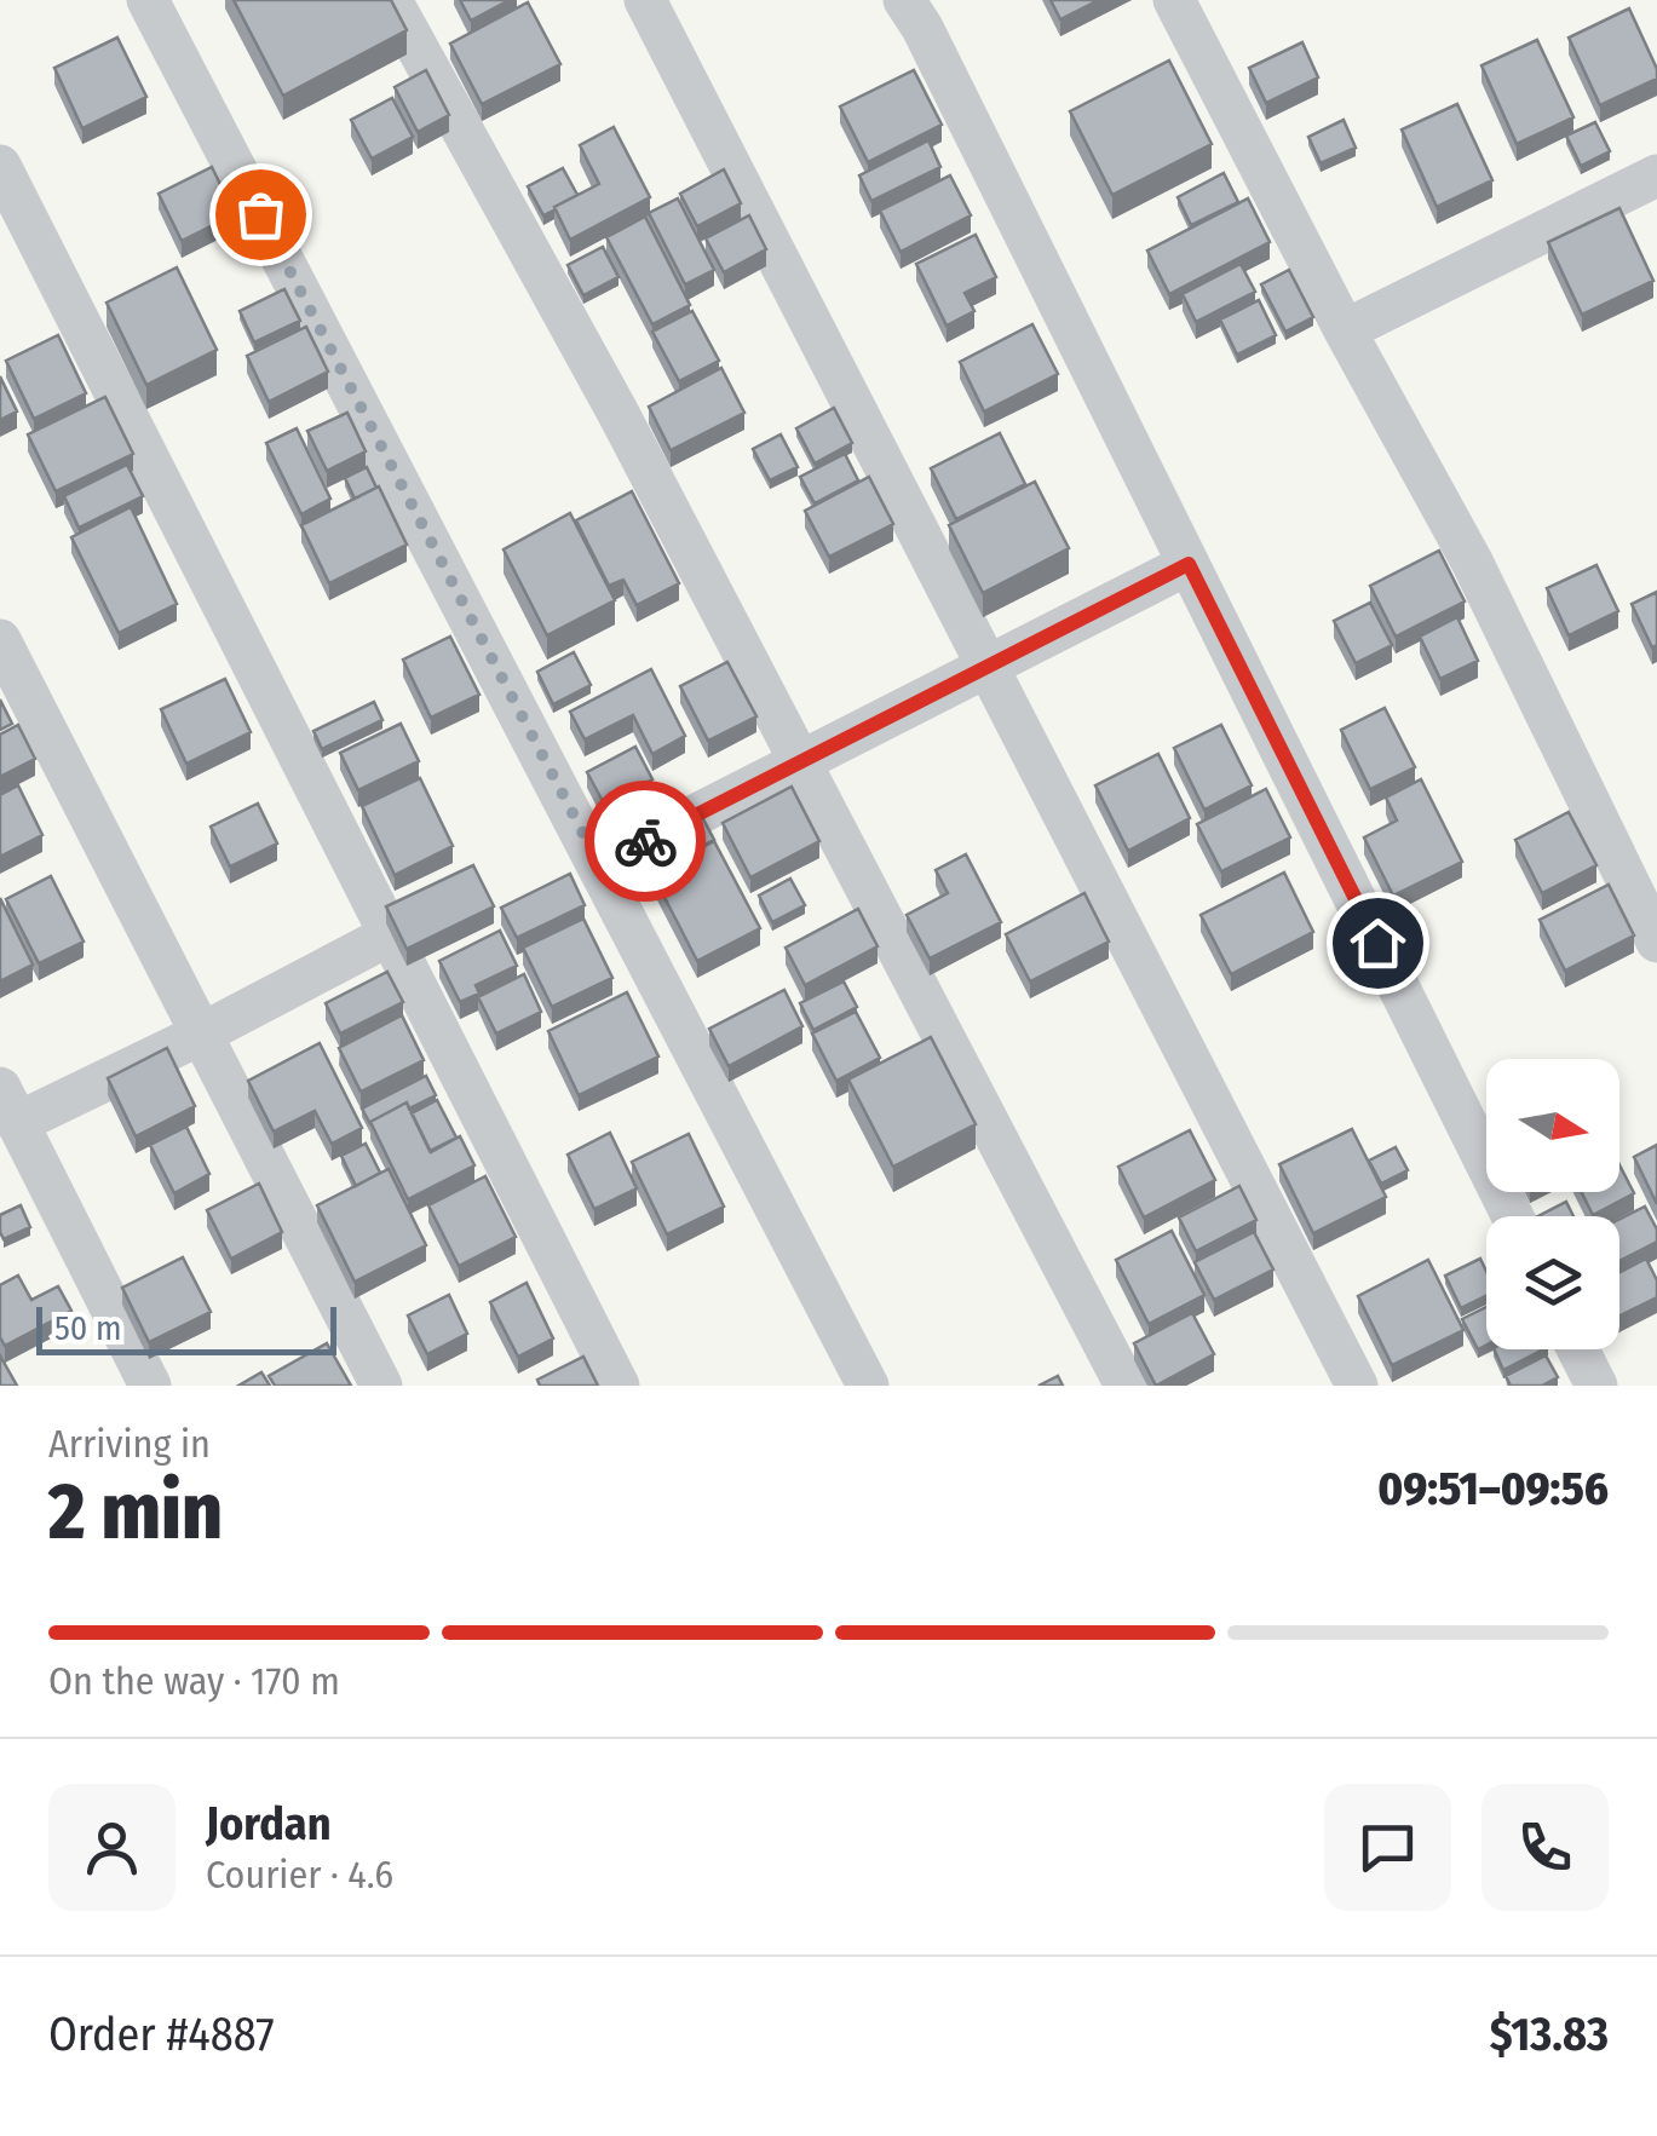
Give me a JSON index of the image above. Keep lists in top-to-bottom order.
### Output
{
  "scale_bar": "50 m",
  "north": "right",
  "page": {
    "scale": "50 m",
    "heading": ["2 min", "Arriving in", "09:51–09:56"],
    "panel": [
      "Jordan",
      "Courier · 4.6",
      "Order #4887",
      "$13.83"
    ],
    "bar": "On the way · 170 m"
  }
}
